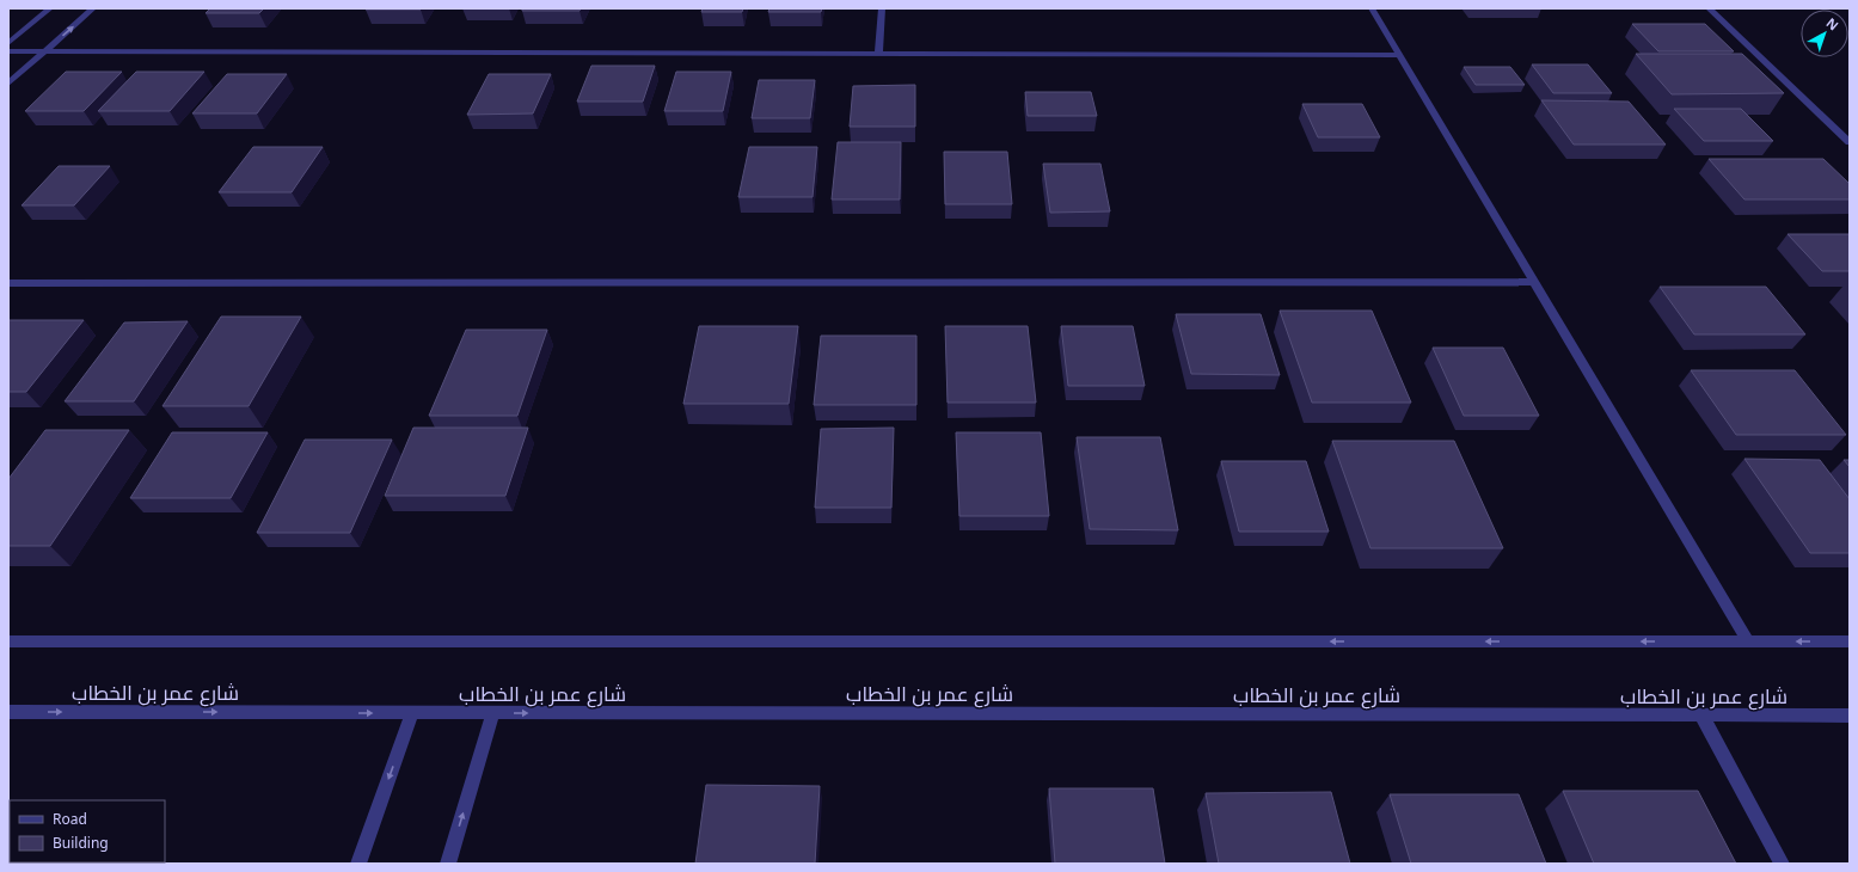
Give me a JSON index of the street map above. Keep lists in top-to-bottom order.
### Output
{
  "streets": {
    "street": ["شارع عمر بن الخطاب"]
  },
  "legend": ["Road", "Building"],
  "north": "top right"
}
